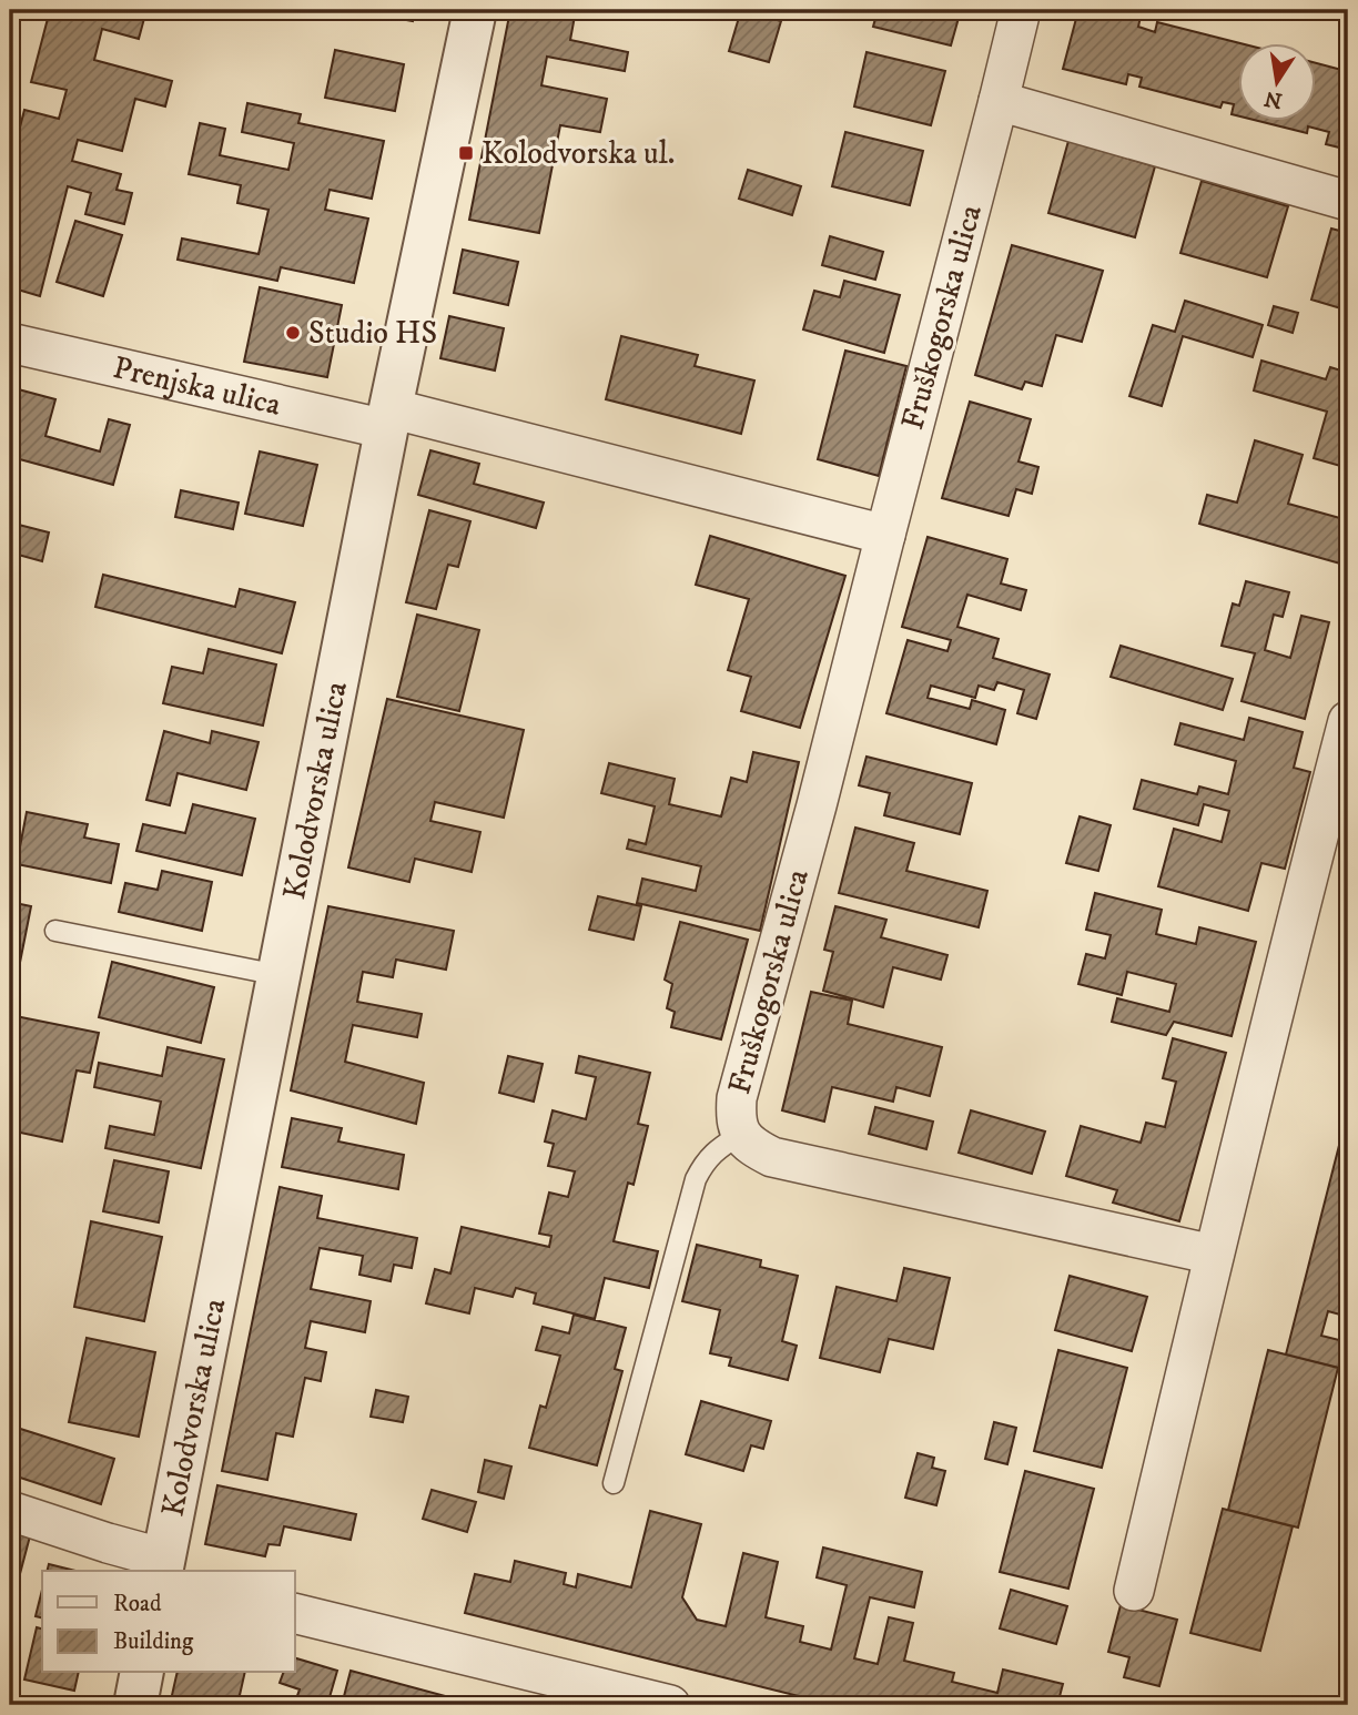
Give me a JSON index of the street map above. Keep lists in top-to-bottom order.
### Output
{
  "streets": {
    "street": ["Fruškogorska ulica", "Prenjska ulica", "Kolodvorska ulica"]
  },
  "crossings": [
    ["Prenjska ulica", "Kolodvorska ulica"]
  ],
  "places": {
    "transit": ["Kolodvorska ul."],
    "other": ["Studio HS"]
  },
  "legend": ["Road", "Building"],
  "north": "bottom"
}
